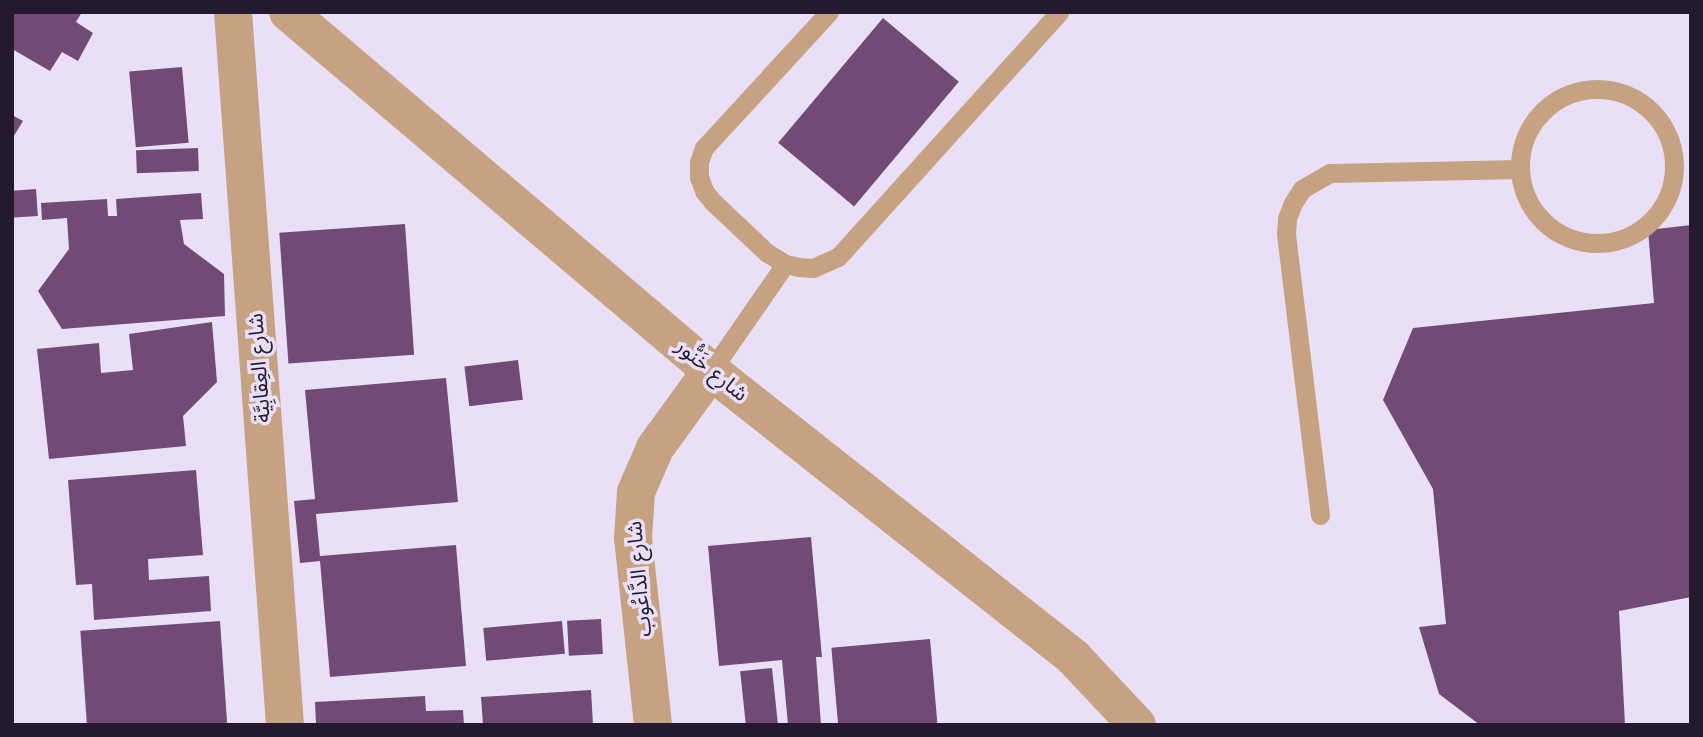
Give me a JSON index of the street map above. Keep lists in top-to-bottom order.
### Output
{
  "streets": {
    "street": ["شارع العِقابِيَّة", "شارع خَنُّور", "شارع الدَّاعُوب"]
  },
  "crossings": [
    ["شارع خَنُّور", "شارع الدَّاعُوب"]
  ]
}
